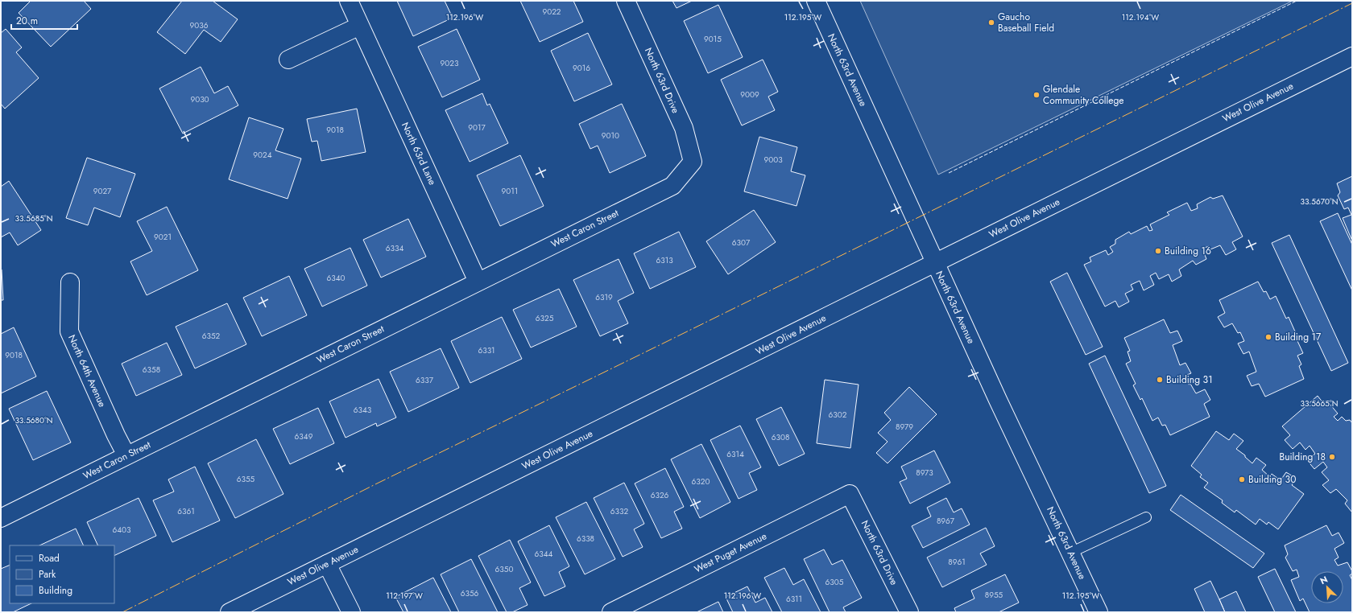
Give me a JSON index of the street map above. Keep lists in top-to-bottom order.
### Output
{
  "streets": {
    "street": [
      "North 63rd Avenue",
      "North 63rd Drive",
      "West Olive Avenue",
      "North 63rd Lane",
      "West Caron Street",
      "North 64th Avenue",
      "West Puget Avenue"
    ]
  },
  "crossings": [
    ["North 63rd Avenue", "West Olive Avenue"],
    ["North 63rd Drive", "West Caron Street"],
    ["North 63rd Drive", "West Puget Avenue"],
    ["North 63rd Lane", "West Caron Street"],
    ["West Caron Street", "North 64th Avenue"]
  ],
  "places": [
    "Gaucho Baseball Field",
    "Glendale Community College",
    "Building 16",
    "Building 17",
    "Building 31",
    "Building 18",
    "Building 30"
  ],
  "house_numbers": [
    "9022",
    "9036",
    "9015",
    "9023",
    "9016",
    "9009",
    "9030",
    "9017",
    "9018",
    "9010",
    "9024",
    "9003",
    "9027",
    "9011",
    "9021",
    "6307",
    "6334",
    "6313",
    "6340",
    "6319",
    "6325",
    "6352",
    "6331",
    "9018",
    "6358",
    "6337",
    "6343",
    "6302",
    "8979",
    "6349",
    "6308",
    "6314",
    "8973",
    "6355",
    "6320",
    "6326",
    "6361",
    "6332",
    "8967",
    "6403",
    "6338",
    "6344",
    "8961",
    "6350",
    "6305",
    "6356",
    "8955",
    "6311"
  ],
  "legend": ["Road", "Park", "Building"],
  "scale_bar": "20 m",
  "north": "top left",
  "coordinates": [
    "112.194°W",
    "112.196°W",
    "112.195°W",
    "33.5670°N",
    "33.5685°N",
    "33.5665°N",
    "33.5680°N",
    "112.197°W"
  ]
}
